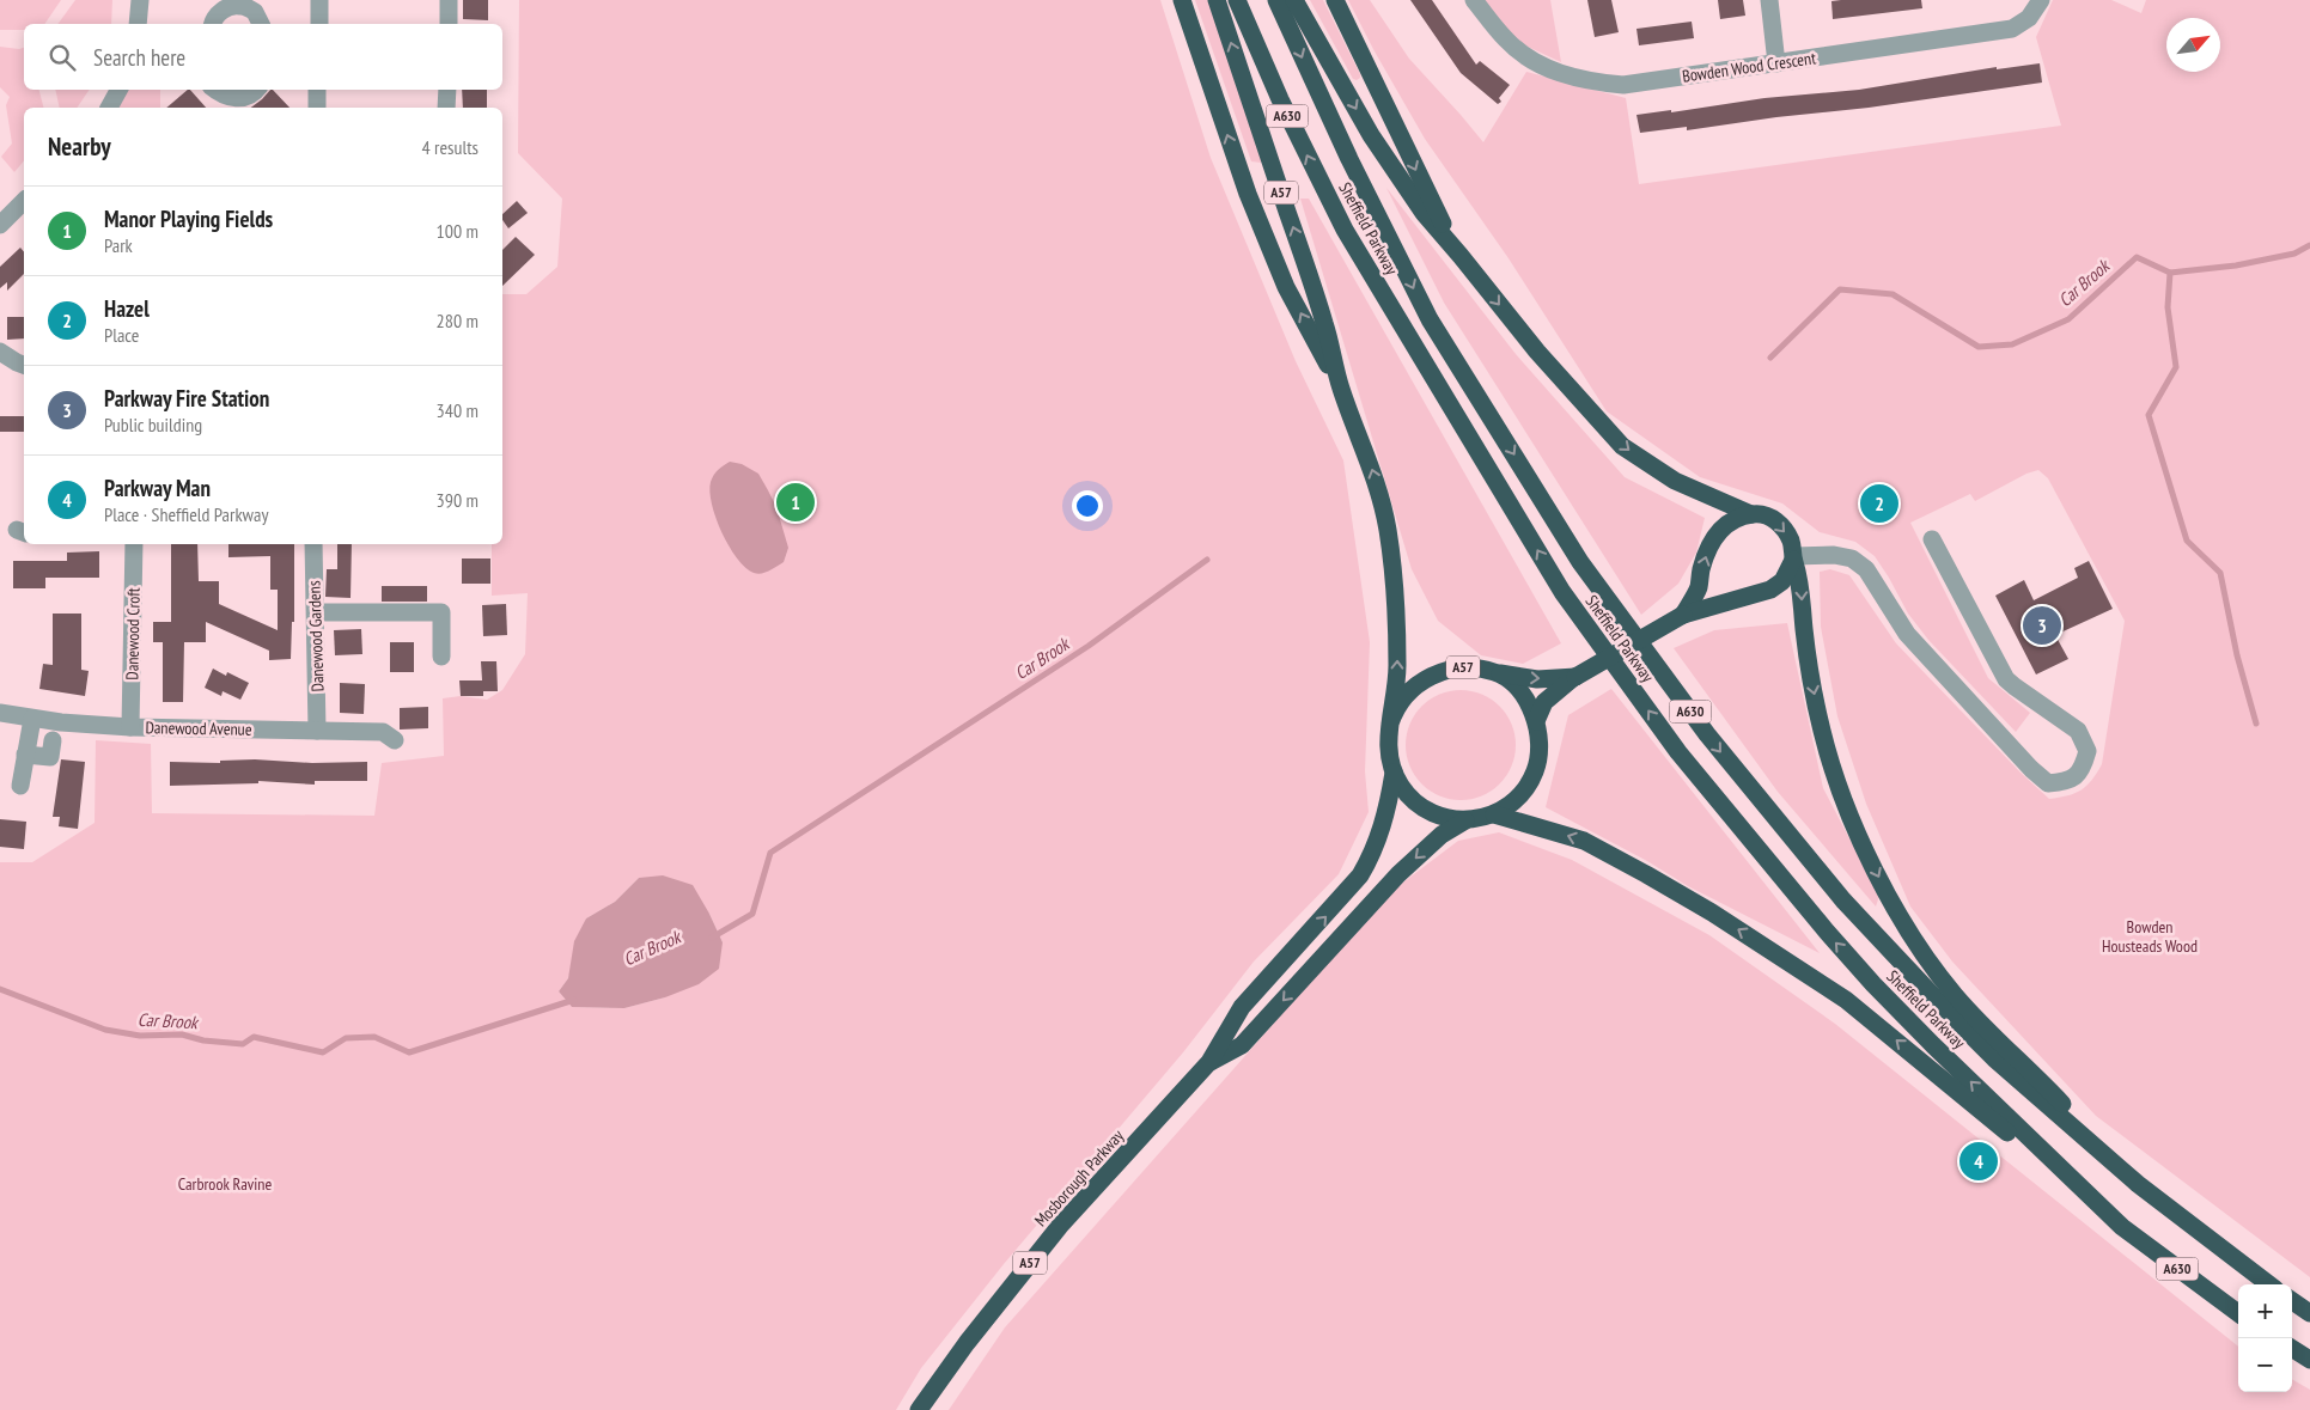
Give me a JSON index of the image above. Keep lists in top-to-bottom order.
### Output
{
  "streets": {
    "highway": [
      "A630",
      "A57",
      "Sheffield Parkway",
      "Mosborough Parkway"
    ],
    "street": [
      "Bowden Wood Crescent",
      "Danewood Croft",
      "Danewood Gardens",
      "Danewood Avenue"
    ]
  },
  "crossings": [
    ["A57", "Mosborough Parkway"],
    ["Danewood Croft", "Danewood Avenue"],
    ["Danewood Gardens", "Danewood Avenue"]
  ],
  "water": ["Car Brook"],
  "parks": ["Bowden Housteads Wood", "Carbrook Ravine"],
  "north": "top right",
  "page": {
    "search": "Search here",
    "heading": ["Nearby", "4 results"],
    "list": [
      {
        "mark": "1",
        "name": "Manor Playing Fields",
        "note": "Park",
        "value": "100 m"
      },
      {
        "mark": "2",
        "name": "Hazel",
        "note": "Place",
        "value": "280 m"
      },
      {
        "mark": "3",
        "name": "Parkway Fire Station",
        "note": "Public building",
        "value": "340 m"
      },
      {
        "mark": "4",
        "name": "Parkway Man",
        "note": "Place · Sheffield Parkway",
        "value": "390 m"
      }
    ],
    "pins": [
      "1",
      "2",
      "3",
      "4"
    ],
    "map_buttons": ["+", "−"]
  }
}
